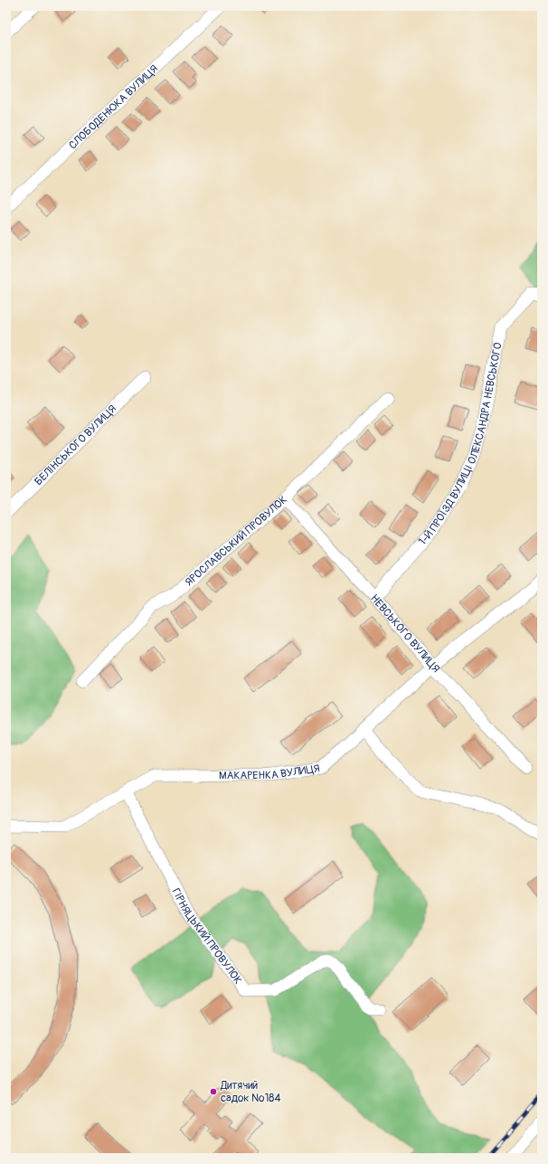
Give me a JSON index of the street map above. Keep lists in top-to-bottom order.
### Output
{
  "streets": {
    "street": [
      "СЛОБОДЕНЮКА ВУЛИЦЯ",
      "1-Й ПРОЇЗД ВУЛИЦІ ОЛЕКСАНДРА НЕВСЬКОГО",
      "БЕЛІНСЬКОГО ВУЛИЦЯ",
      "ЯРОСЛАВСЬКИЙ ПРОВУЛОК",
      "НЕВСЬКОГО ВУЛИЦЯ",
      "МАКАРЕНКА ВУЛИЦЯ",
      "ГІРНЯЦЬКИЙ ПРОВУЛОК"
    ]
  },
  "crossings": [
    ["1-Й ПРОЇЗД ВУЛИЦІ ОЛЕКСАНДРА НЕВСЬКОГО", "НЕВСЬКОГО ВУЛИЦЯ"],
    ["ЯРОСЛАВСЬКИЙ ПРОВУЛОК", "НЕВСЬКОГО ВУЛИЦЯ"],
    ["НЕВСЬКОГО ВУЛИЦЯ", "МАКАРЕНКА ВУЛИЦЯ"],
    ["МАКАРЕНКА ВУЛИЦЯ", "ГІРНЯЦЬКИЙ ПРОВУЛОК"]
  ],
  "places": ["Дитячий садок №184"]
}
